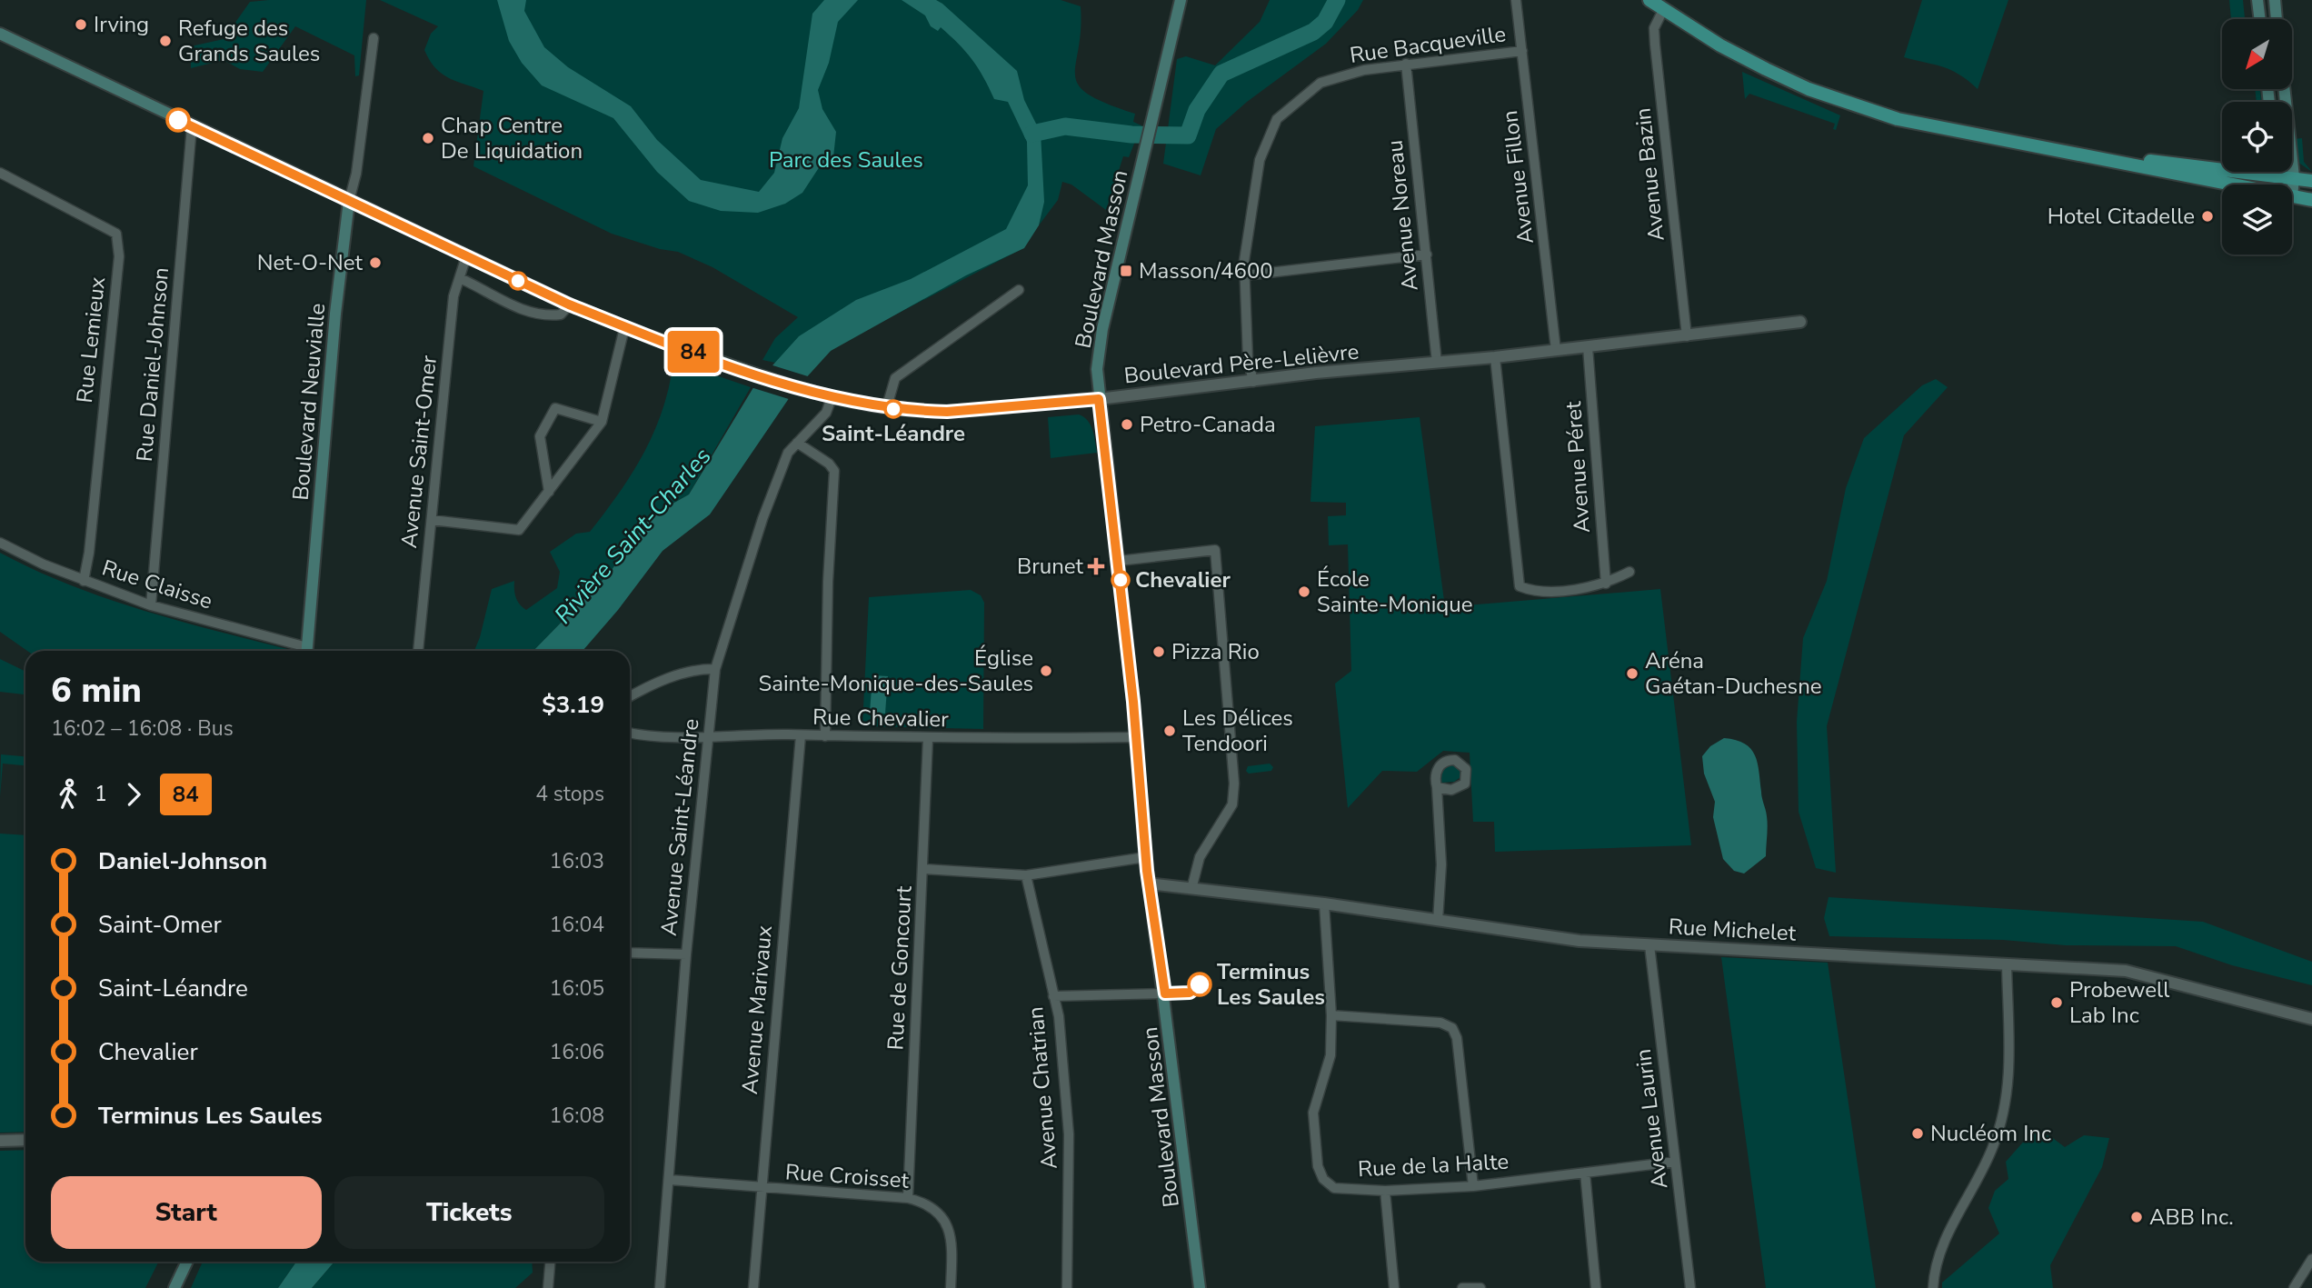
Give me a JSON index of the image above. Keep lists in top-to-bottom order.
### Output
{
  "streets": {
    "main road": ["Boulevard Masson", "Boulevard Père-Lelièvre", "Boulevard Neuvialle"],
    "street": [
      "Rue Bacqueville",
      "Avenue Bazin",
      "Avenue Fillon",
      "Avenue Noreau",
      "Rue Lemieux",
      "Rue Daniel-Johnson",
      "Avenue Saint-Omer",
      "Avenue Péret",
      "Rue Claisse",
      "Rue Chevalier",
      "Avenue Saint-Léandre",
      "Rue Michelet",
      "Rue de Goncourt",
      "Avenue Marivaux",
      "Avenue Chatrian",
      "Avenue Laurin",
      "Rue de la Halte",
      "Rue Croisset"
    ]
  },
  "crossings": [
    ["Rue Bacqueville", "Avenue Fillon"],
    ["Rue Bacqueville", "Avenue Noreau"],
    ["Rue Bacqueville", "Boulevard Père-Lelièvre"],
    ["Avenue Bazin", "Boulevard Père-Lelièvre"],
    ["Avenue Fillon", "Boulevard Père-Lelièvre"],
    ["Avenue Noreau", "Boulevard Père-Lelièvre"],
    ["Boulevard Masson", "Boulevard Père-Lelièvre"],
    ["Boulevard Masson", "Rue Chevalier"],
    ["Boulevard Masson", "Rue Michelet"],
    ["Rue Lemieux", "Rue Claisse"],
    ["Boulevard Père-Lelièvre", "Rue Daniel-Johnson"],
    ["Boulevard Père-Lelièvre", "Boulevard Neuvialle"],
    ["Boulevard Père-Lelièvre", "Avenue Saint-Omer"],
    ["Boulevard Père-Lelièvre", "Avenue Péret"],
    ["Boulevard Père-Lelièvre", "Avenue Saint-Léandre"],
    ["Rue Daniel-Johnson", "Rue Claisse"],
    ["Rue Chevalier", "Avenue Saint-Léandre"],
    ["Rue Chevalier", "Rue de Goncourt"],
    ["Rue Chevalier", "Avenue Marivaux"],
    ["Avenue Saint-Léandre", "Rue Croisset"],
    ["Rue Michelet", "Avenue Laurin"],
    ["Rue Michelet", "Rue de la Halte"],
    ["Rue de Goncourt", "Rue Croisset"],
    ["Avenue Marivaux", "Rue Croisset"],
    ["Avenue Laurin", "Rue de la Halte"]
  ],
  "water": ["Rivière Saint-Charles"],
  "parks": ["Parc des Saules"],
  "places": {
    "other": [
      "Irving",
      "Refuge des Grands Saules",
      "Chap Centre De Liquidation",
      "Hotel Citadelle",
      "Net-O-Net",
      "Saint-Léandre",
      "Petro-Canada",
      "Chevalier",
      "École Sainte-Monique",
      "Pizza Rio",
      "Église Sainte-Monique-des-Saules",
      "Aréna Gaétan-Duchesne",
      "Les Délices Tendoori",
      "Terminus Les Saules",
      "Probewell Lab Inc",
      "Nucléom Inc",
      "ABB Inc."
    ],
    "transit": ["Masson/4600"],
    "health": ["Brunet"]
  },
  "lines": ["bus line 84"],
  "north": "bottom left",
  "page": {
    "on_map": "84",
    "heading": ["6 min", "16:02 – 16:08 · Bus", "$3.19"],
    "legs": ["1", "84", "4 stops"],
    "list": [
      {
        "name": "Daniel-Johnson",
        "value": "16:03"
      },
      {
        "name": "Saint-Omer",
        "value": "16:04"
      },
      {
        "name": "Saint-Léandre",
        "value": "16:05"
      },
      {
        "name": "Chevalier",
        "value": "16:06"
      },
      {
        "name": "Terminus Les Saules",
        "value": "16:08"
      }
    ],
    "buttons": ["Start", "Tickets"]
  }
}
